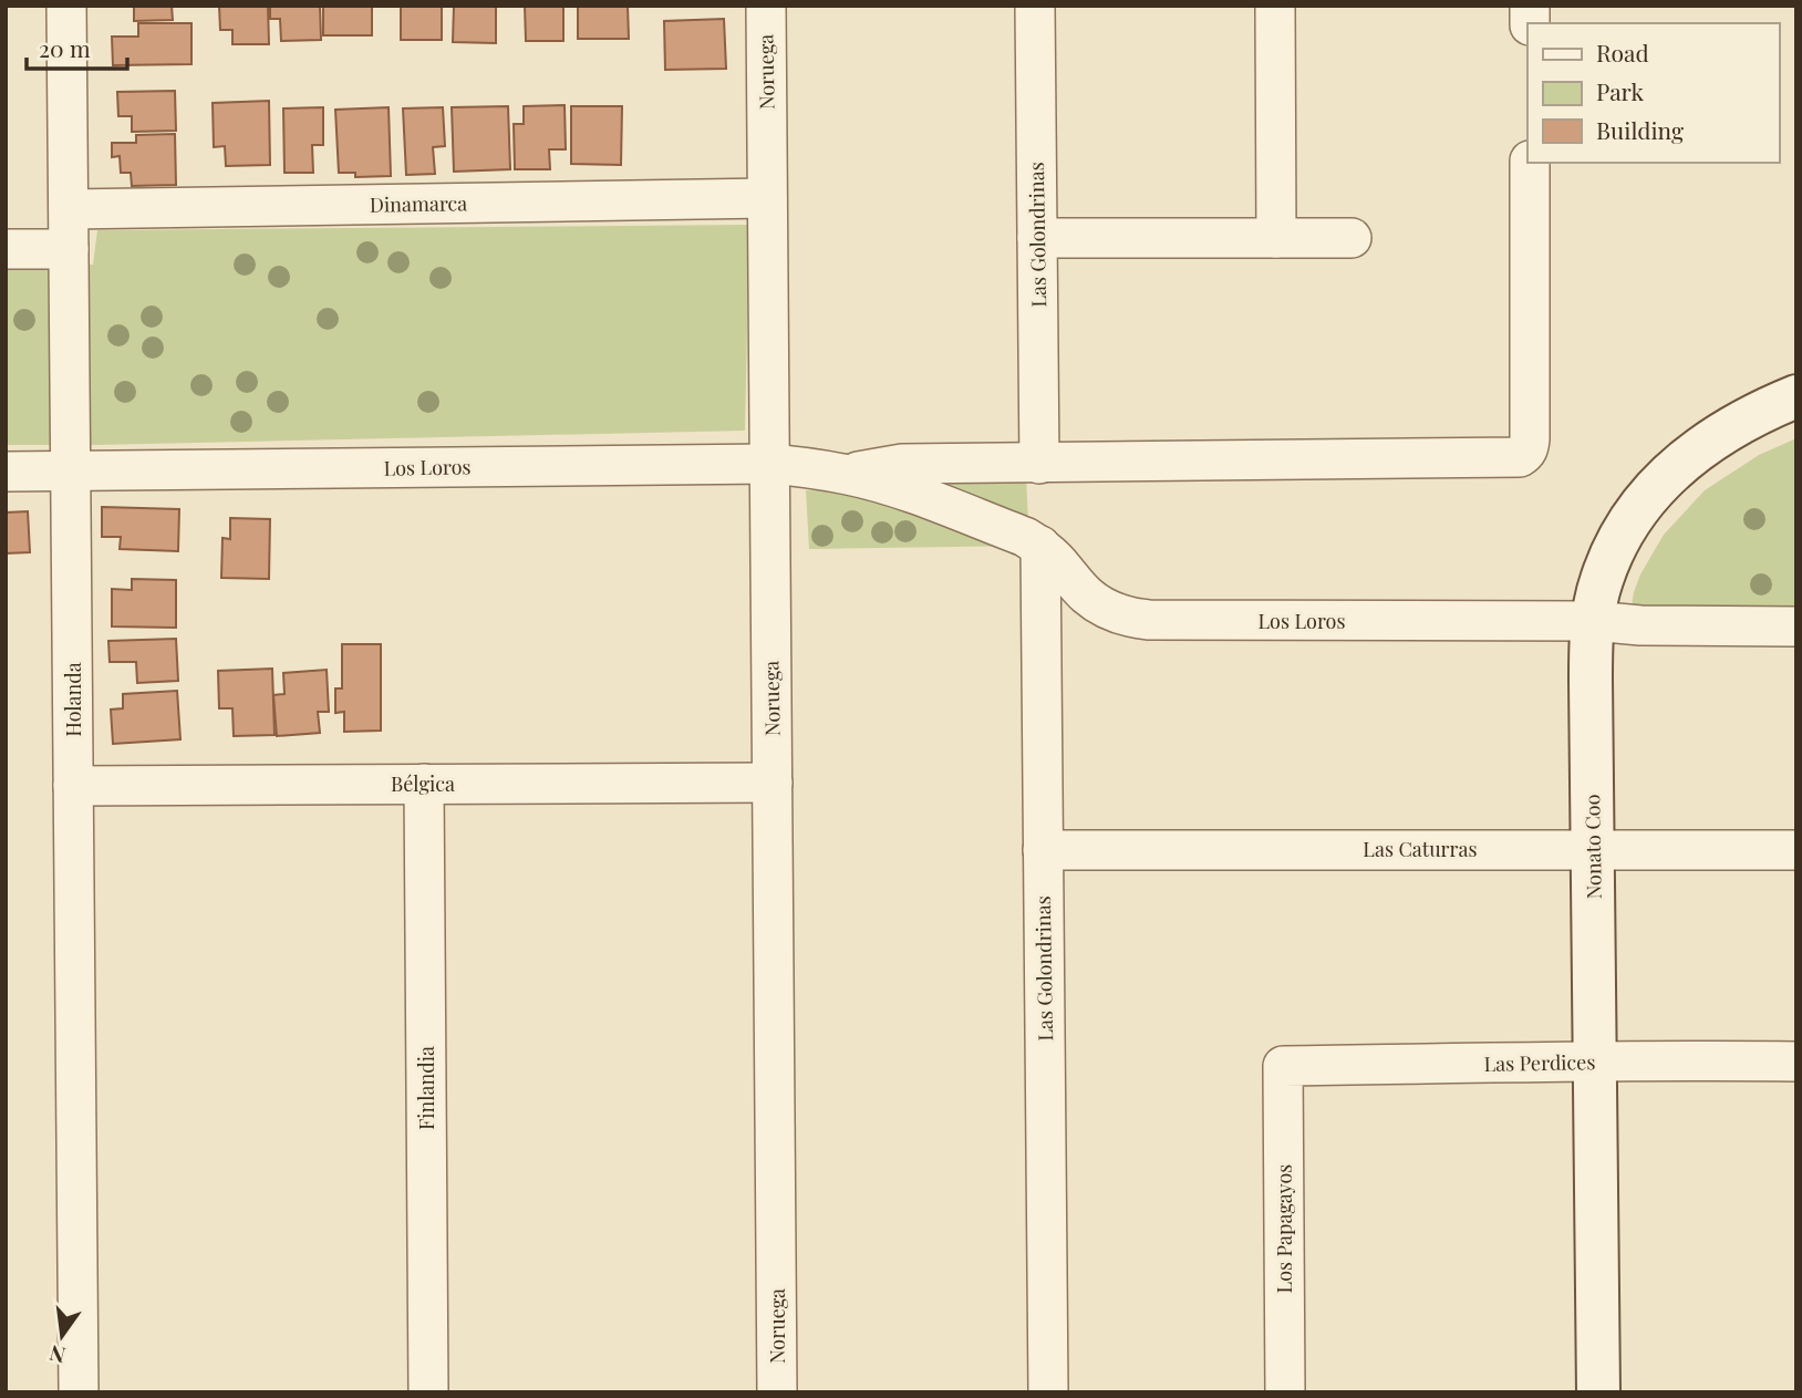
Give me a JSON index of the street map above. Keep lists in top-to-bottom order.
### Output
{
  "streets": {
    "street": [
      "Noruega",
      "Dinamarca",
      "Las Golondrinas",
      "Los Loros",
      "Holanda",
      "Bélgica",
      "Nonato Coo",
      "Las Caturras",
      "Las Perdices",
      "Finlandia",
      "Los Papagayos"
    ]
  },
  "crossings": [
    ["Noruega", "Dinamarca"],
    ["Noruega", "Los Loros"],
    ["Noruega", "Bélgica"],
    ["Dinamarca", "Holanda"],
    ["Las Golondrinas", "Los Loros"],
    ["Las Golondrinas", "Las Caturras"],
    ["Los Loros", "Holanda"],
    ["Los Loros", "Nonato Coo"],
    ["Holanda", "Bélgica"],
    ["Bélgica", "Finlandia"],
    ["Nonato Coo", "Las Caturras"],
    ["Nonato Coo", "Las Perdices"],
    ["Las Perdices", "Los Papagayos"]
  ],
  "legend": ["Road", "Park", "Building"],
  "scale_bar": "20 m",
  "north": "bottom"
}
